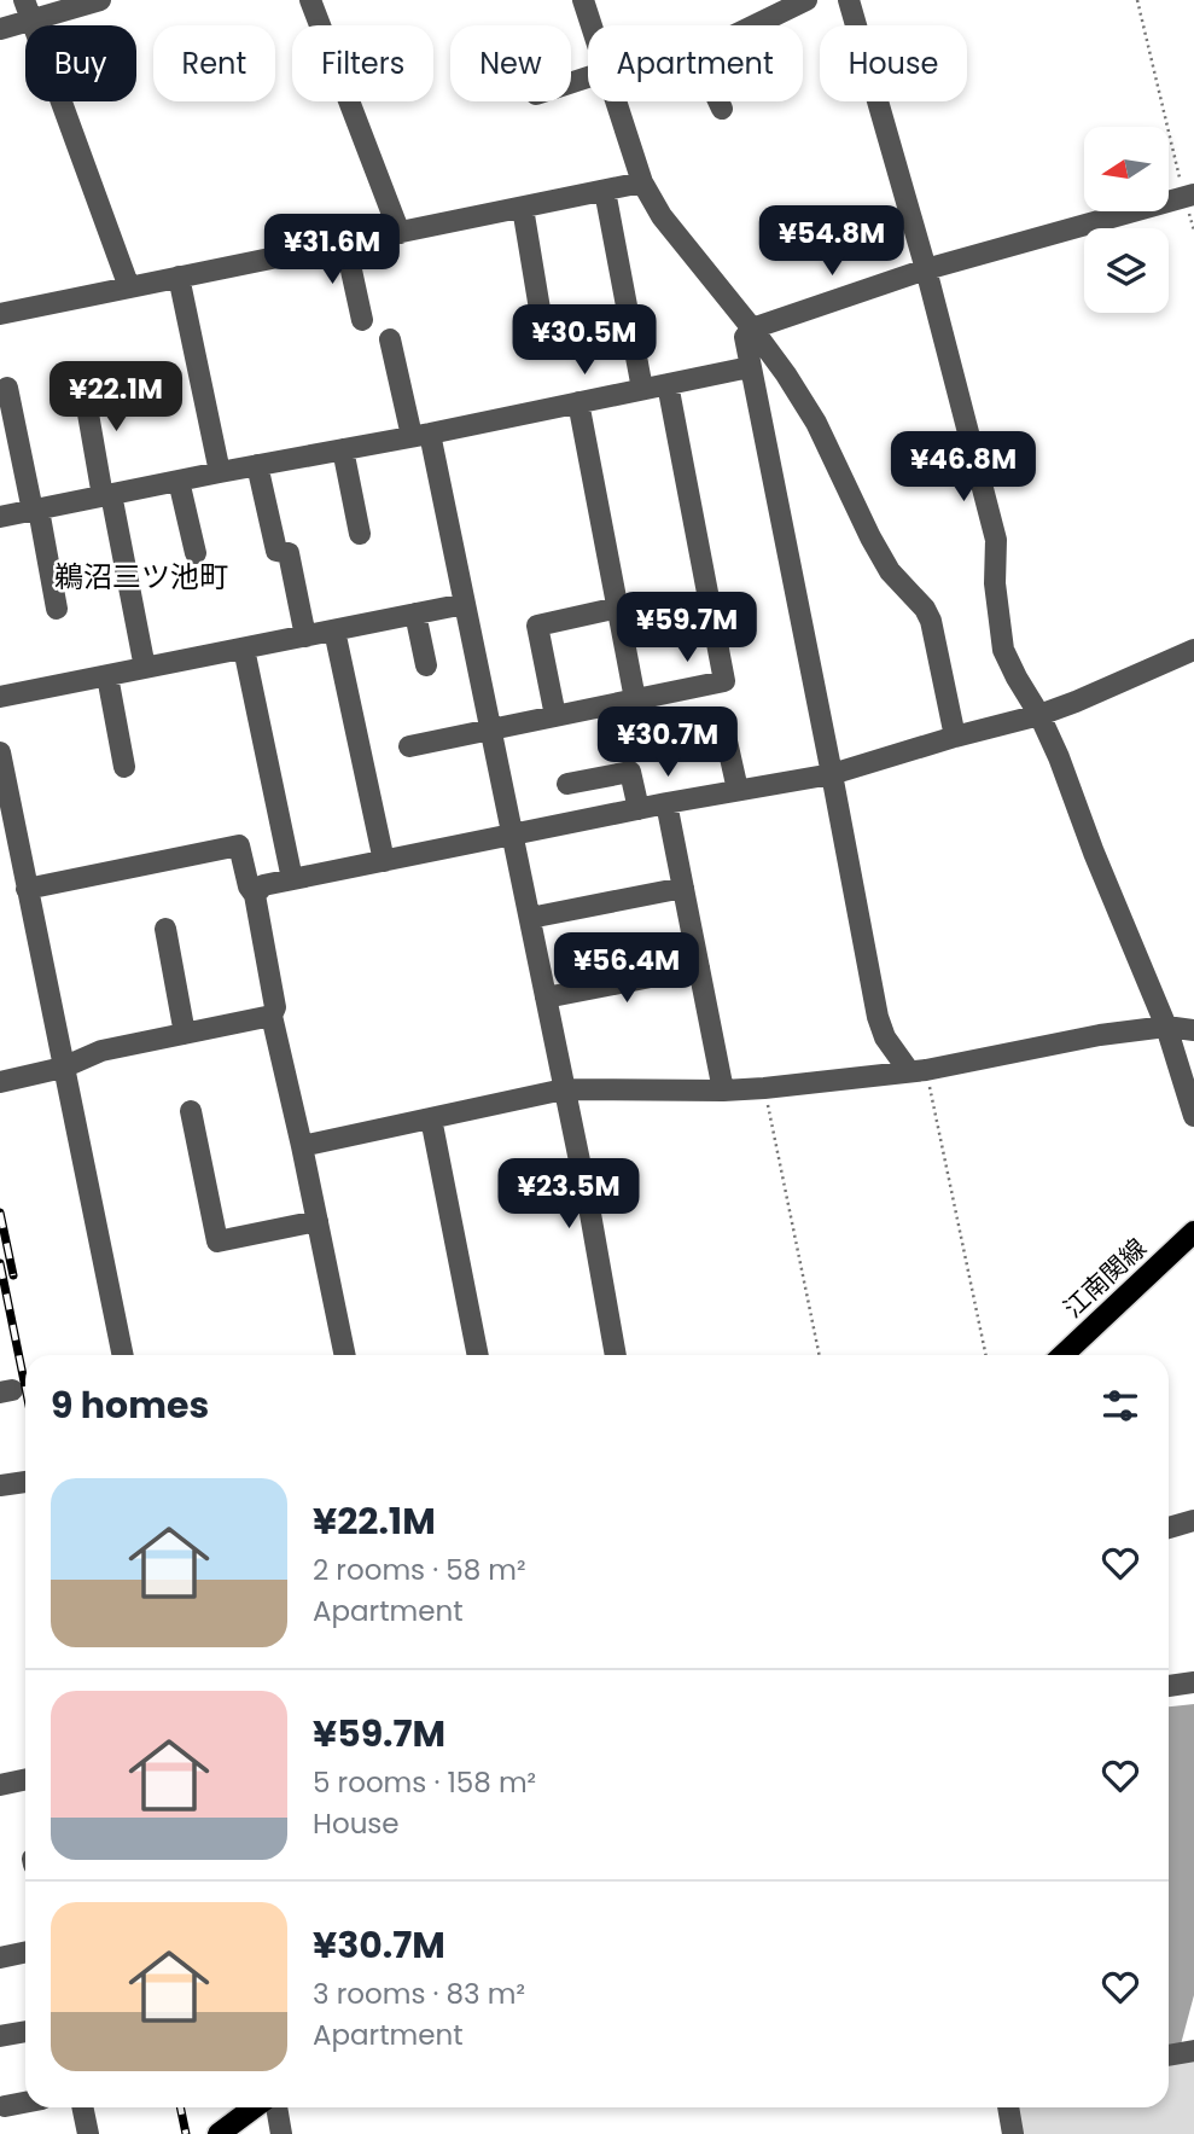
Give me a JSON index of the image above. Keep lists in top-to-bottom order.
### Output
{
  "streets": {
    "main road": ["江南関線"]
  },
  "districts": ["鵜沼三ツ池町"],
  "north": "left",
  "page": {
    "chip": [
      "Buy",
      "Rent",
      "Filters",
      "New",
      "Apartment",
      "House"
    ],
    "price": [
      "¥54.8M",
      "¥31.6M",
      "¥30.5M",
      "¥22.1M",
      "¥46.8M",
      "¥59.7M",
      "¥30.7M",
      "¥56.4M",
      "¥23.5M"
    ],
    "heading": "9 homes",
    "list": [
      {
        "name": "¥22.1M",
        "note": "2 rooms · 58 m² · Apartment"
      },
      {
        "name": "¥59.7M",
        "note": "5 rooms · 158 m² · House"
      },
      {
        "name": "¥30.7M",
        "note": "3 rooms · 83 m² · Apartment"
      }
    ]
  }
}
